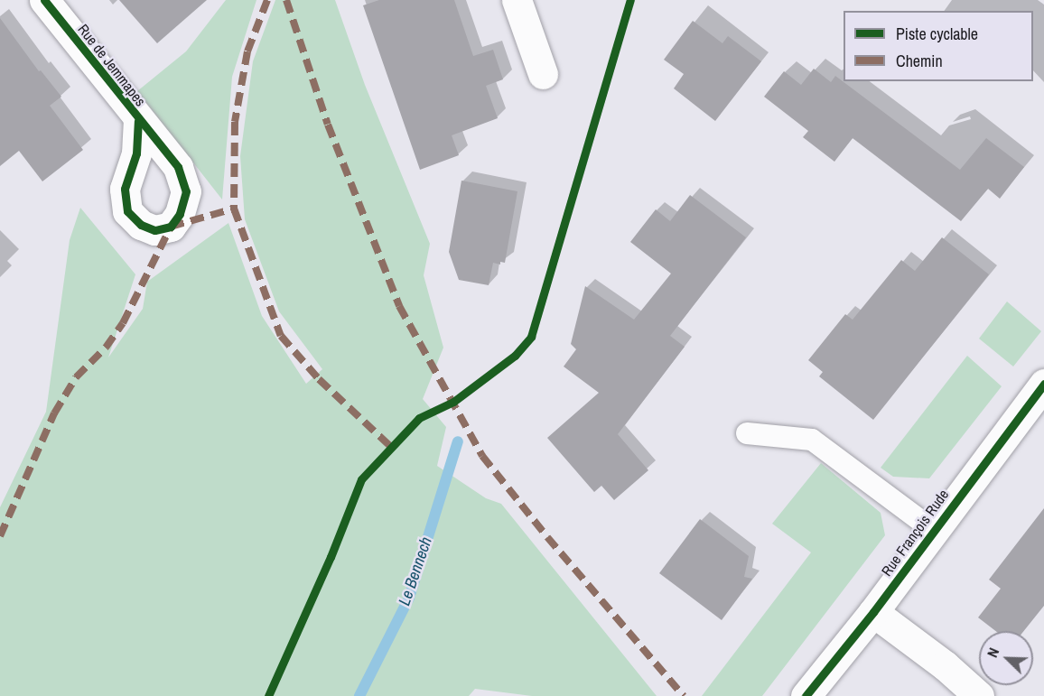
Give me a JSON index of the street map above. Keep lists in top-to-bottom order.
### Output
{
  "streets": {
    "street": ["Rue de Jemmapes", "Rue François Rude"]
  },
  "water": ["Le Bennech"],
  "legend": ["Piste cyclable", "Chemin"],
  "north": "top left"
}
